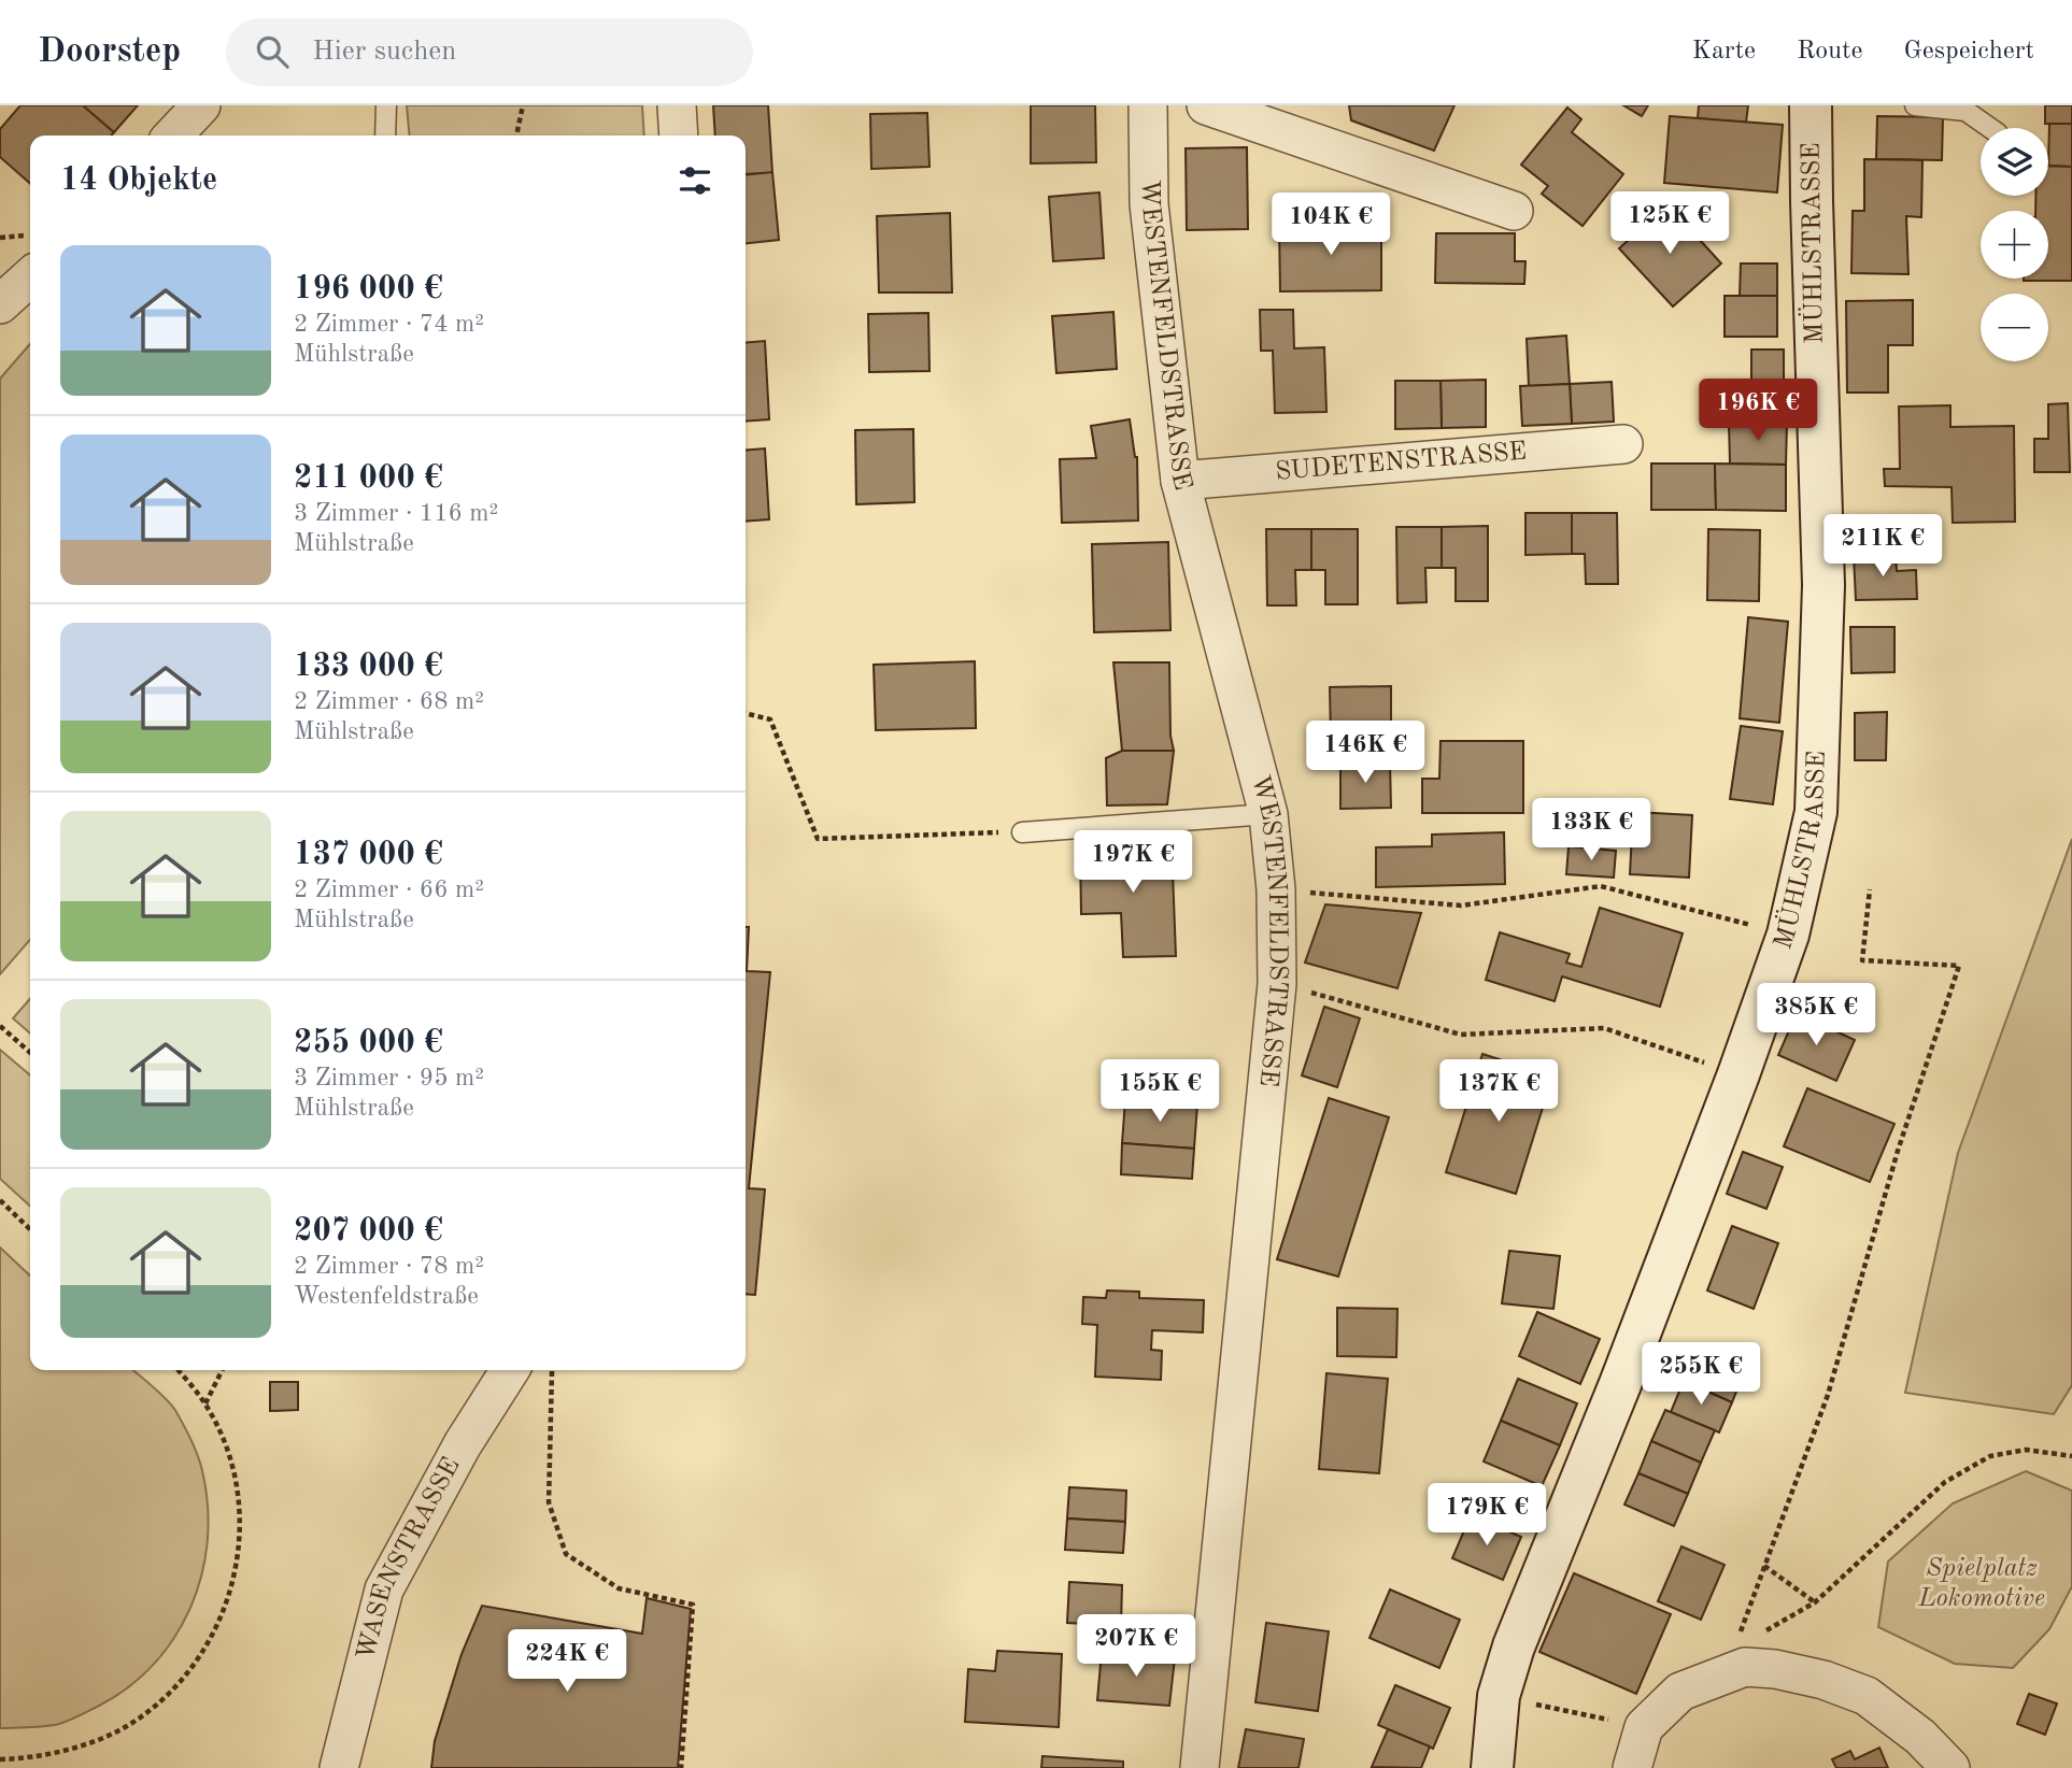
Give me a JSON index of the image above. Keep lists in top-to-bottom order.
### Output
{
  "streets": {
    "main road": ["MÜHLSTRASSE"],
    "street": ["WESTENFELDSTRASSE", "SUDETENSTRASSE", "WASENSTRASSE"]
  },
  "crossings": [
    ["WESTENFELDSTRASSE", "SUDETENSTRASSE"]
  ],
  "parks": ["Spielplatz Lokomotive"],
  "page": {
    "header": "Doorstep",
    "search": "Hier suchen",
    "nav": ["Karte", "Route", "Gespeichert"],
    "map_buttons": ["+", "−"],
    "heading": "14 Objekte",
    "price": [
      "125K €",
      "104K €",
      "196K €",
      "211K €",
      "146K €",
      "133K €",
      "197K €",
      "385K €",
      "155K €",
      "137K €",
      "255K €",
      "179K €",
      "207K €",
      "224K €"
    ],
    "list": [
      {
        "name": "196 000 €",
        "note": "2 Zimmer · 74 m² · Mühlstraße"
      },
      {
        "name": "211 000 €",
        "note": "3 Zimmer · 116 m² · Mühlstraße"
      },
      {
        "name": "133 000 €",
        "note": "2 Zimmer · 68 m² · Mühlstraße"
      },
      {
        "name": "137 000 €",
        "note": "2 Zimmer · 66 m² · Mühlstraße"
      },
      {
        "name": "255 000 €",
        "note": "3 Zimmer · 95 m² · Mühlstraße"
      },
      {
        "name": "207 000 €",
        "note": "2 Zimmer · 78 m² · Westenfeldstraße"
      }
    ]
  }
}
